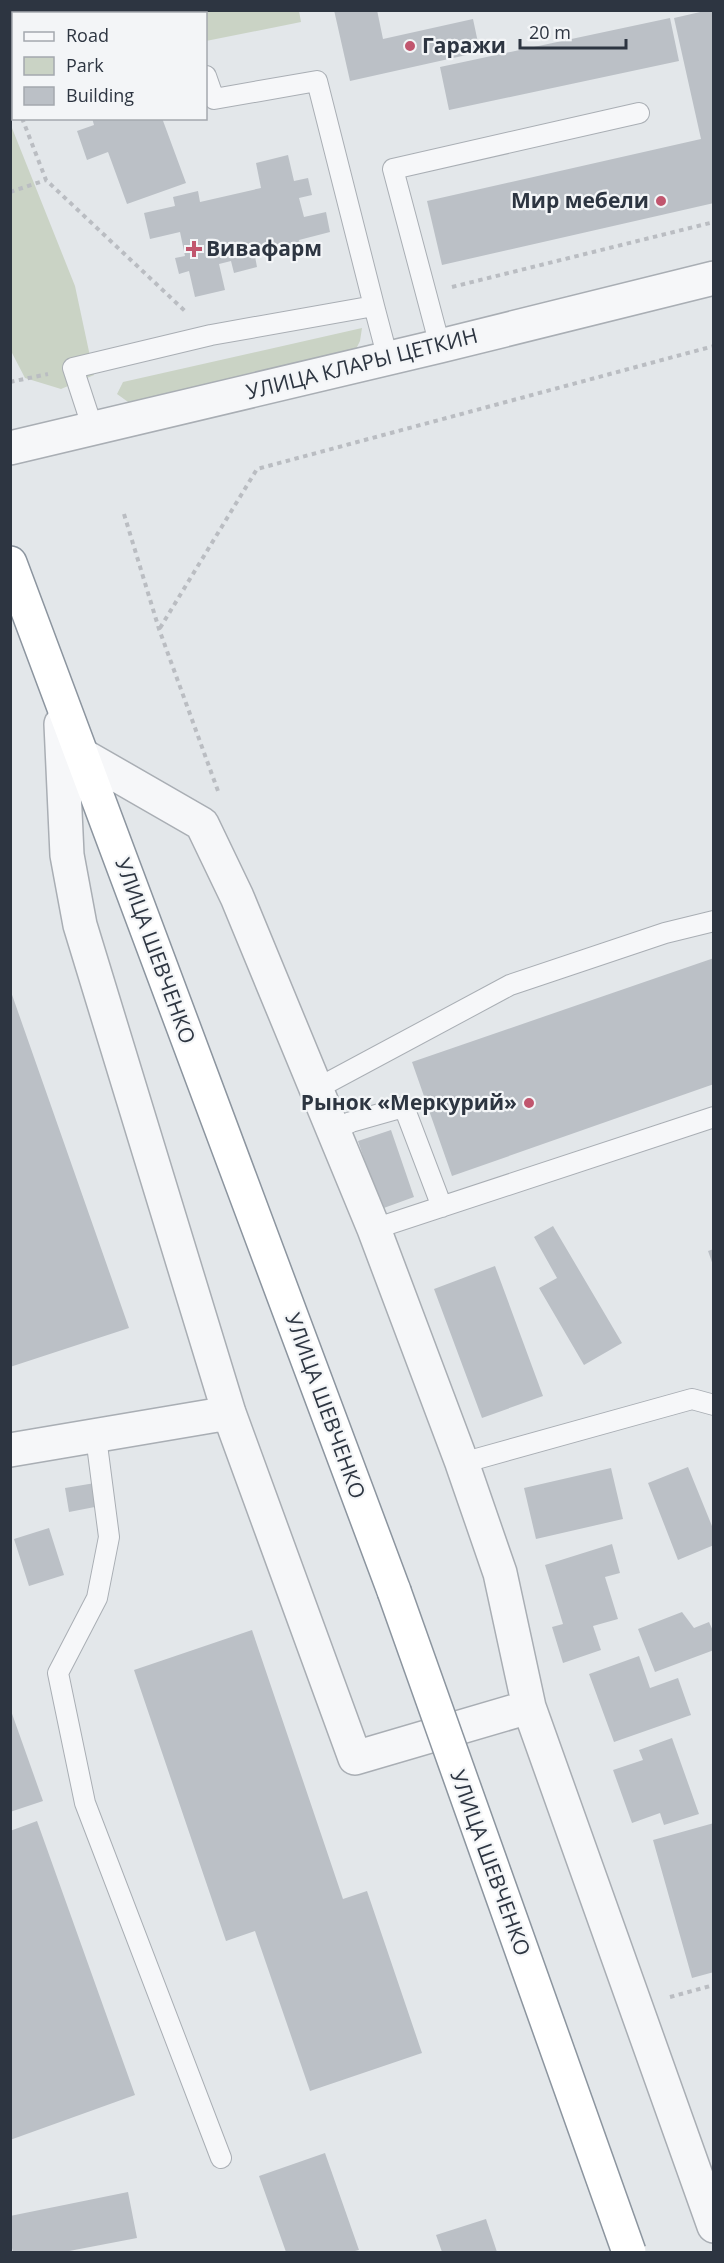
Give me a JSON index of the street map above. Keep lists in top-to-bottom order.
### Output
{
  "streets": {
    "highway": ["УЛИЦА ШЕВЧЕНКО"],
    "street": ["УЛИЦА КЛАРЫ ЦЕТКИН"]
  },
  "places": {
    "other": ["Гаражи", "Мир мебели", "Рынок «Меркурий»"],
    "health": ["Вивафарм"]
  },
  "legend": ["Road", "Park", "Building"],
  "scale_bar": "20 m"
}
